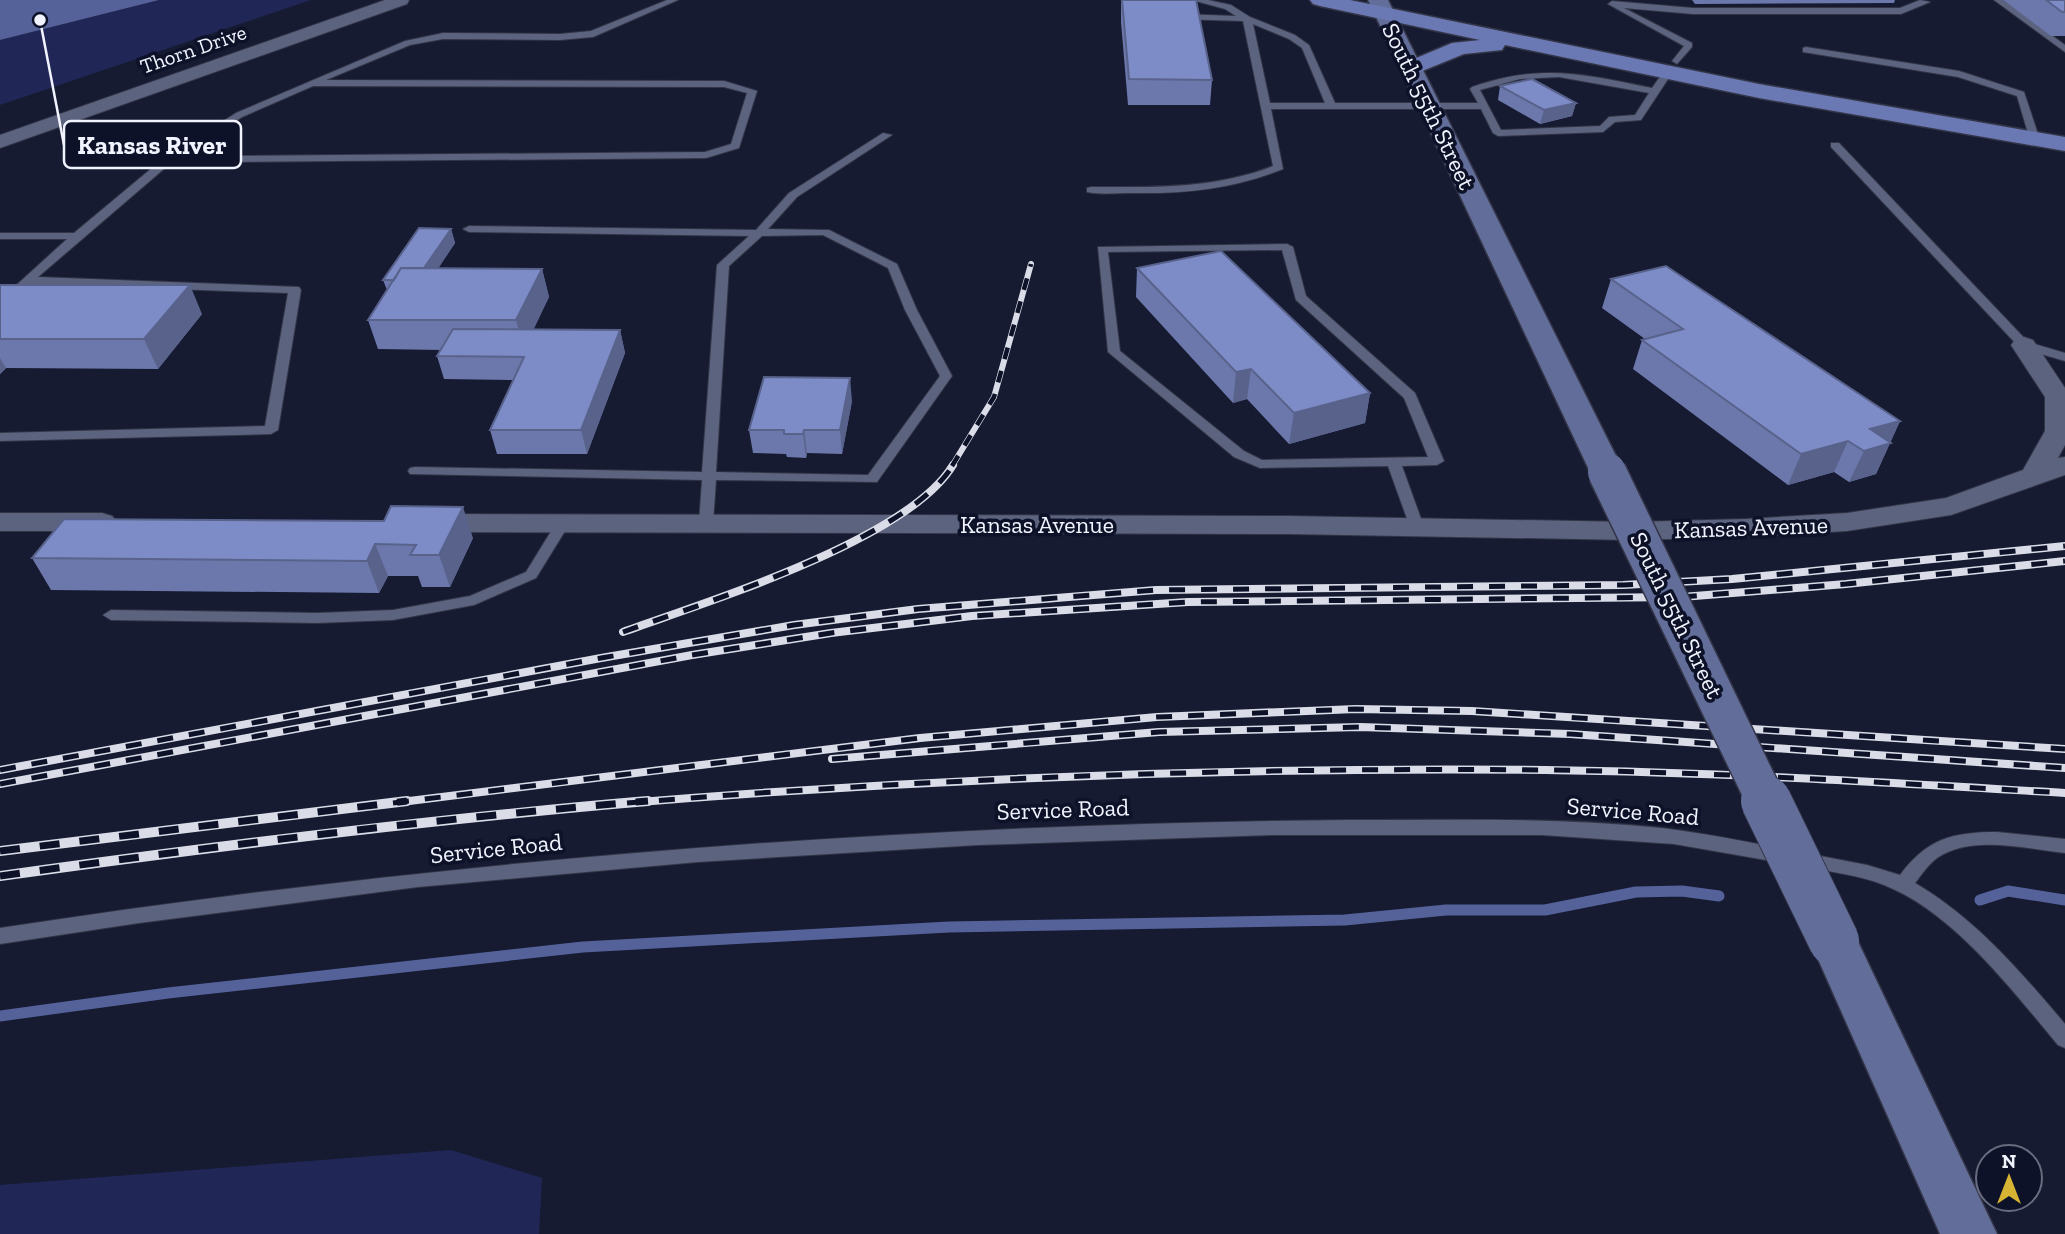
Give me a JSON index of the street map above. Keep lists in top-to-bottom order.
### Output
{
  "streets": {
    "main road": ["South 55th Street"],
    "street": ["Thorn Drive", "Kansas Avenue"],
    "lane": ["Service Road"]
  },
  "places": ["Kansas River"],
  "north": "top"
}
